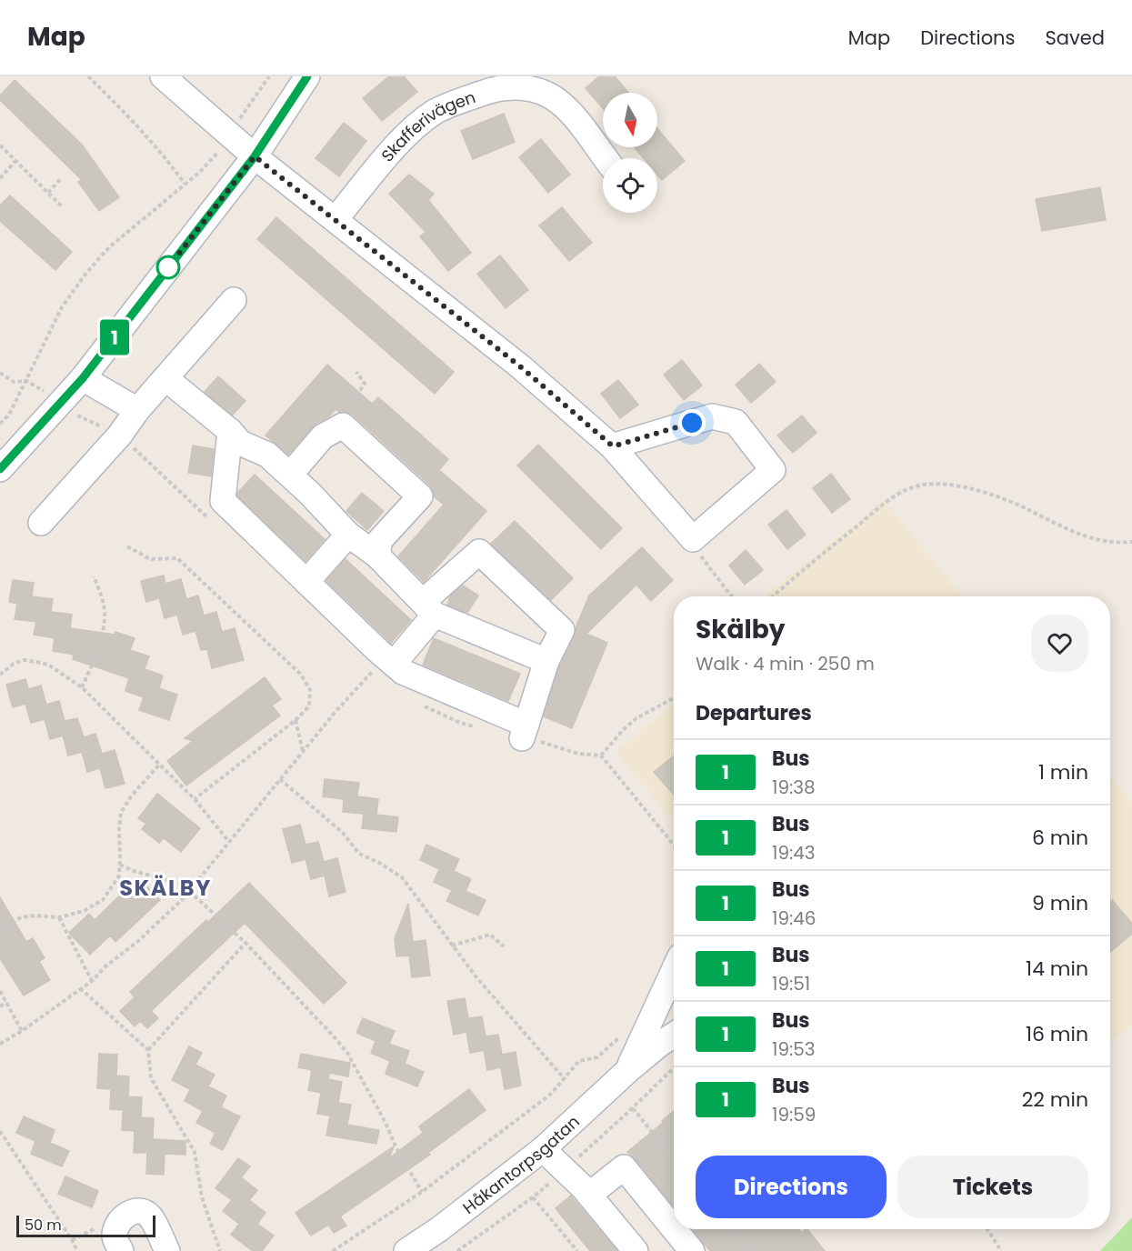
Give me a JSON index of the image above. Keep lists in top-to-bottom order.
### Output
{
  "streets": {
    "street": ["Skafferivägen", "Håkantorpsgatan"]
  },
  "districts": ["SKÄLBY"],
  "lines": ["bus line 1"],
  "scale_bar": "50 m",
  "north": "bottom",
  "page": {
    "header": "Map",
    "nav": ["Map", "Directions", "Saved"],
    "on_map": "1",
    "heading": [
      ["Skälby", "Walk · 4 min · 250 m"],
      "Departures"
    ],
    "list": [
      {
        "mark": "1",
        "name": "Bus",
        "note": "19:38",
        "value": "1 min"
      },
      {
        "mark": "1",
        "name": "Bus",
        "note": "19:43",
        "value": "6 min"
      },
      {
        "mark": "1",
        "name": "Bus",
        "note": "19:46",
        "value": "9 min"
      },
      {
        "mark": "1",
        "name": "Bus",
        "note": "19:51",
        "value": "14 min"
      },
      {
        "mark": "1",
        "name": "Bus",
        "note": "19:53",
        "value": "16 min"
      },
      {
        "mark": "1",
        "name": "Bus",
        "note": "19:59",
        "value": "22 min"
      }
    ],
    "buttons": ["Directions", "Tickets"],
    "scale": "50 m"
  }
}
